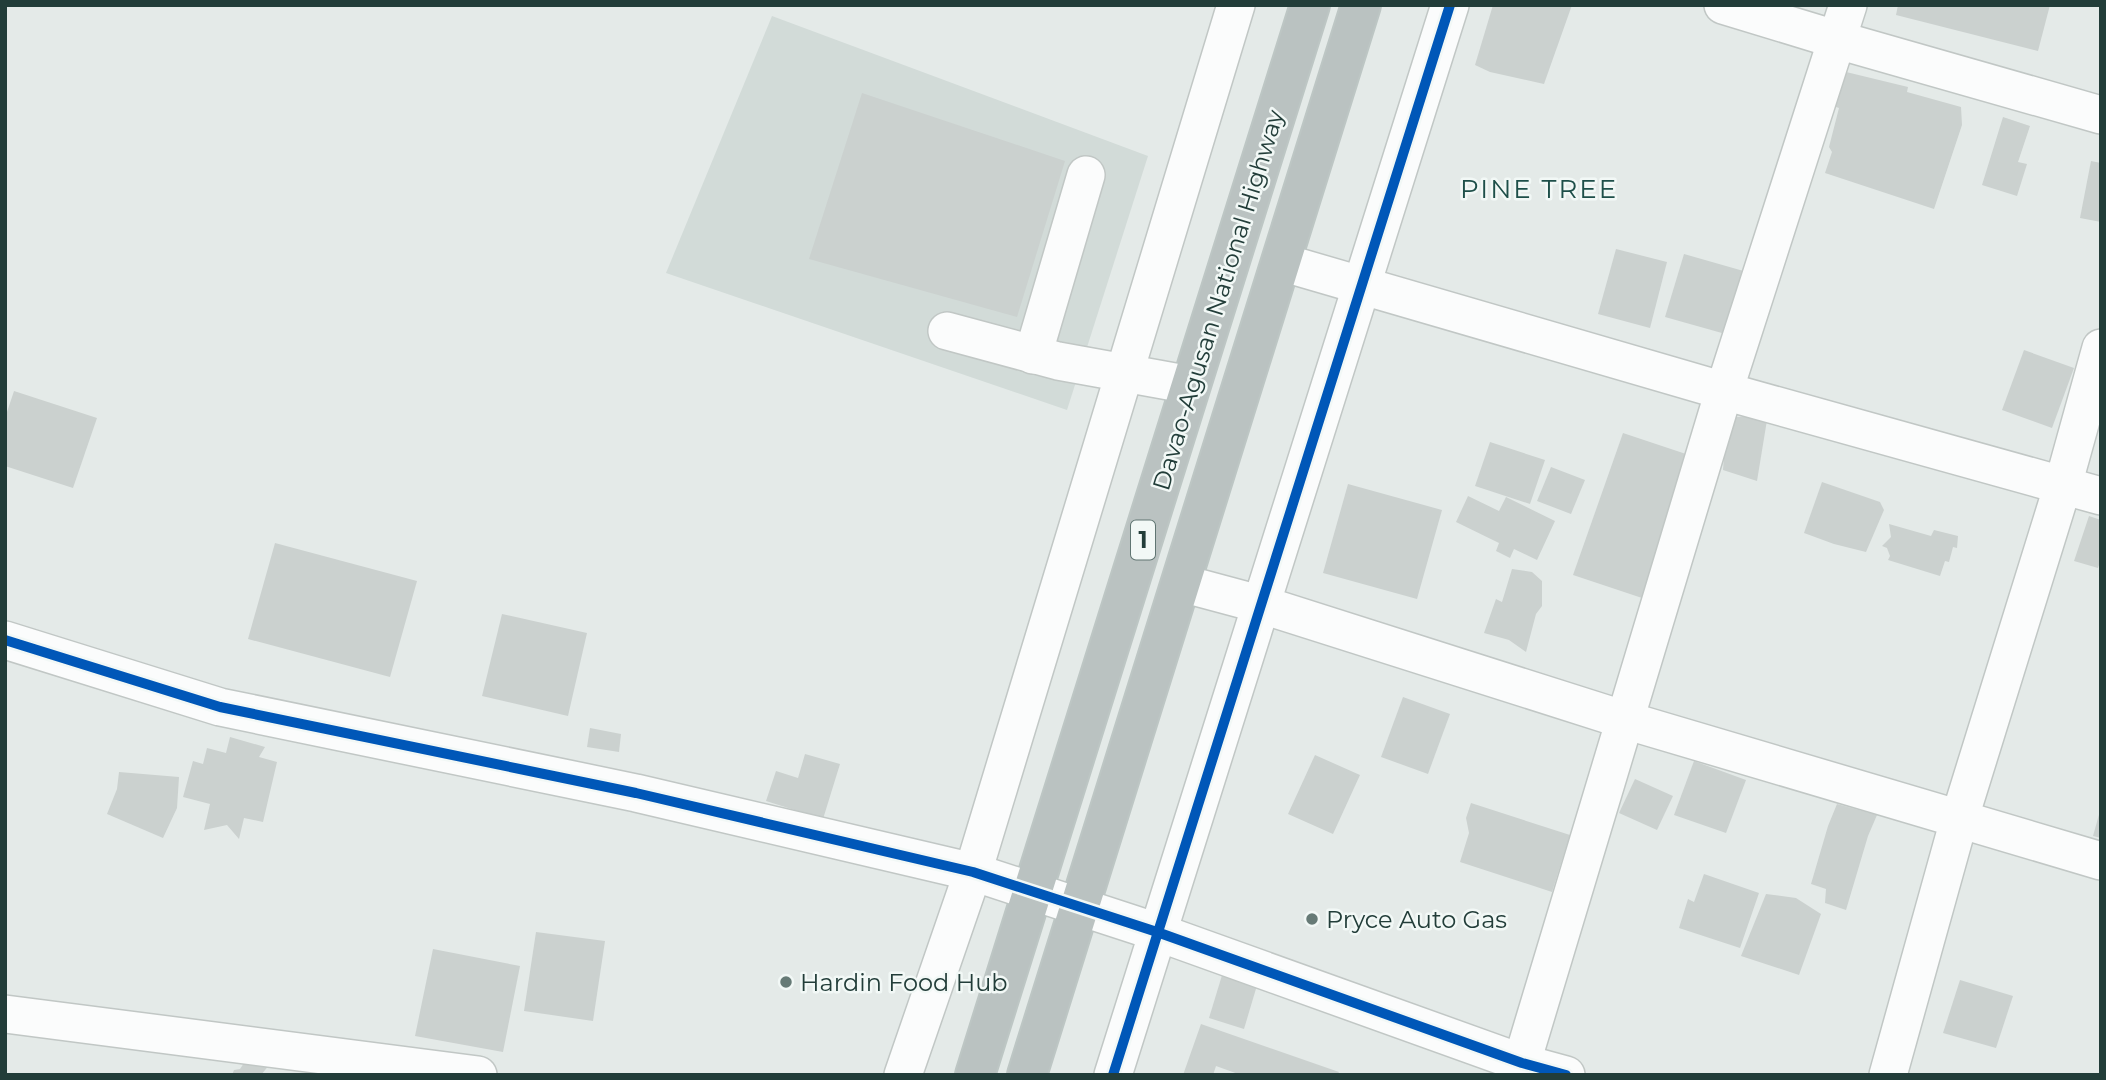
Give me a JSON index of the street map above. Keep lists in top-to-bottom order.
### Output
{
  "streets": {
    "highway": ["Davao-Agusan National Highway", "1"]
  },
  "districts": ["PINE TREE"],
  "places": ["Pryce Auto Gas", "Hardin Food Hub"]
}
